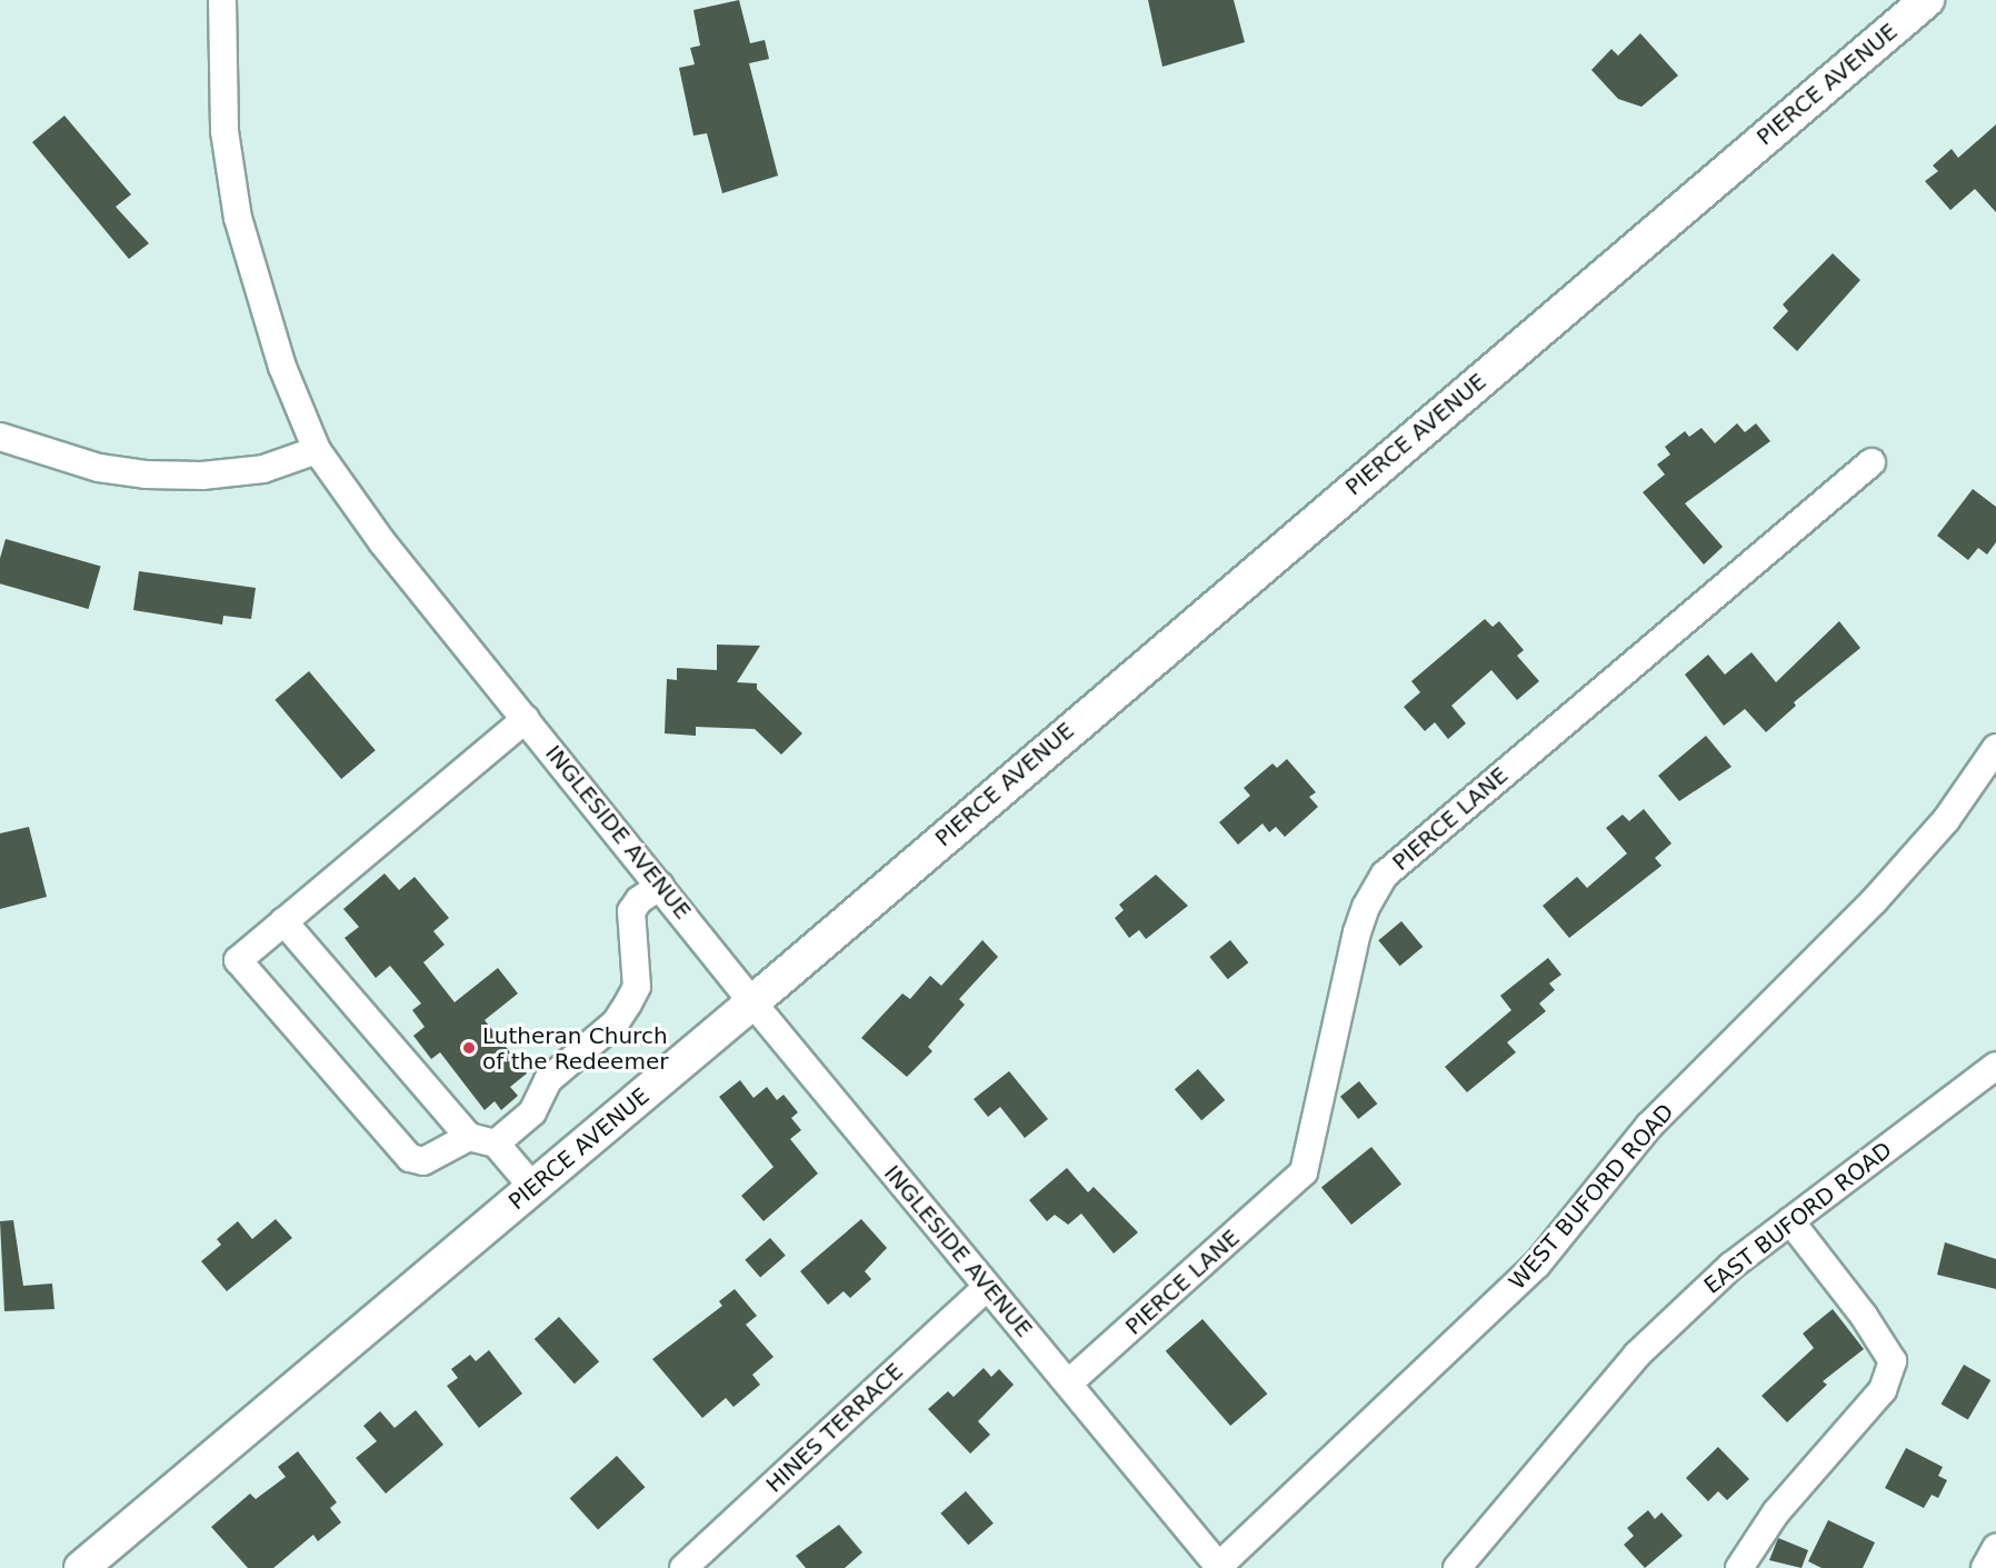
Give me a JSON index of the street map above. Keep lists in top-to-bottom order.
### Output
{
  "streets": {
    "main road": ["PIERCE AVENUE"],
    "street": [
      "PIERCE LANE",
      "INGLESIDE AVENUE",
      "WEST BUFORD ROAD",
      "EAST BUFORD ROAD",
      "HINES TERRACE"
    ]
  },
  "crossings": [
    ["PIERCE AVENUE", "INGLESIDE AVENUE"],
    ["PIERCE LANE", "INGLESIDE AVENUE"],
    ["INGLESIDE AVENUE", "WEST BUFORD ROAD"],
    ["INGLESIDE AVENUE", "HINES TERRACE"]
  ],
  "places": ["Lutheran Church of the Redeemer"]
}
